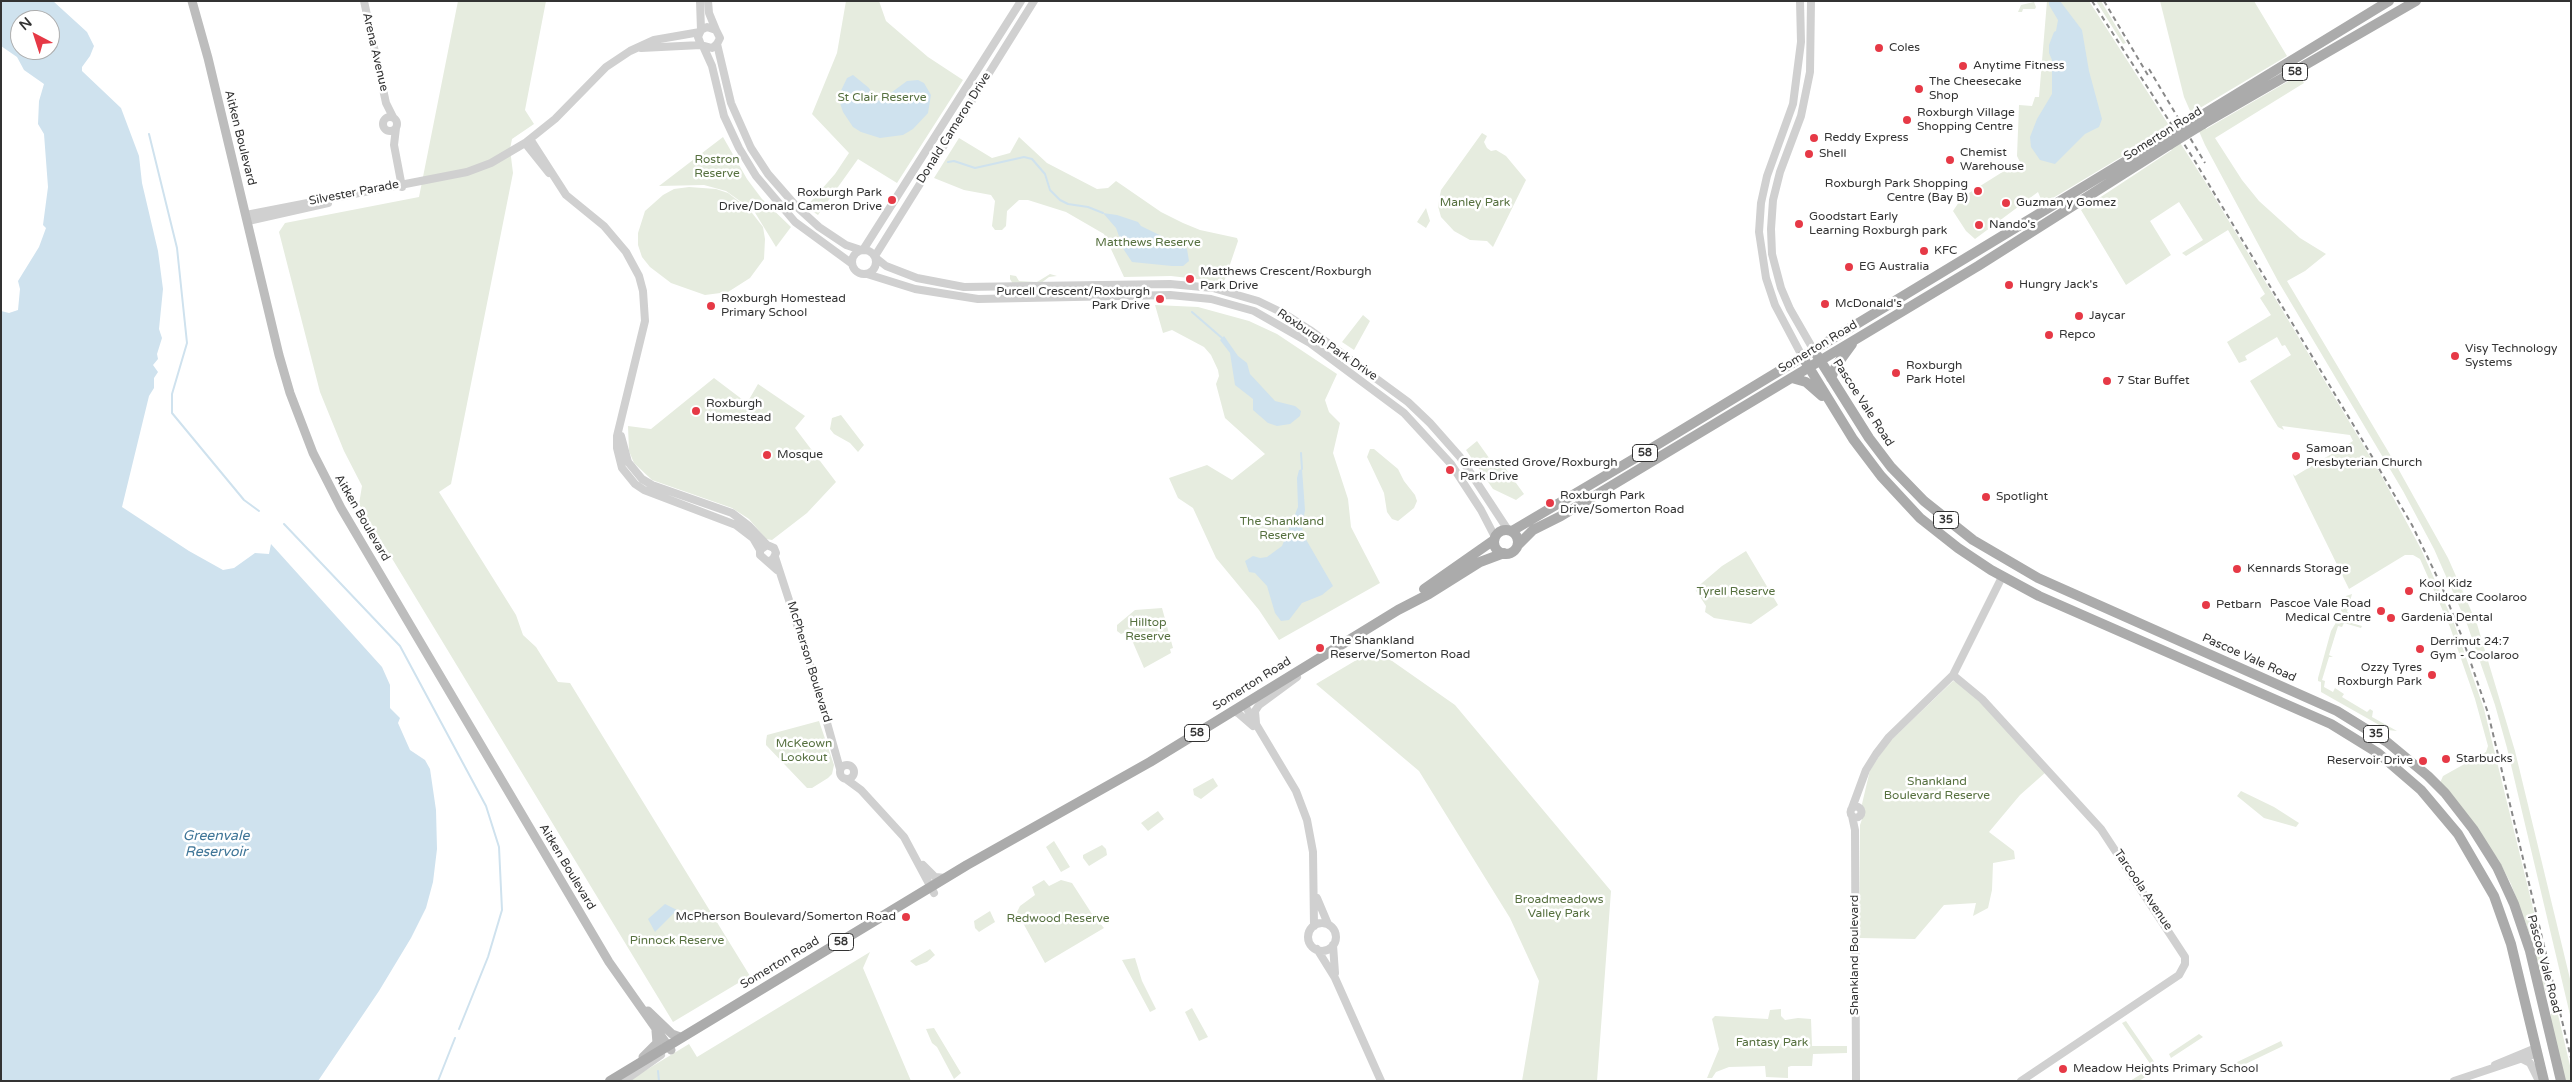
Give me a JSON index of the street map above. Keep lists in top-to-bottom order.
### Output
{
  "streets": {
    "main road": [
      "58",
      "Somerton Road",
      "Aitken Boulevard",
      "Pascoe Vale Road",
      "35"
    ],
    "street": [
      "Arena Avenue",
      "Donald Cameron Drive",
      "Silvester Parade",
      "Roxburgh Park Drive",
      "McPherson Boulevard",
      "Tarcoola Avenue",
      "Shankland Boulevard"
    ]
  },
  "crossings": [
    ["58", "Somerton Road"],
    ["58", "Roxburgh Park Drive"],
    ["Donald Cameron Drive", "Roxburgh Park Drive"],
    ["Somerton Road", "Aitken Boulevard"],
    ["Somerton Road", "Roxburgh Park Drive"],
    ["Somerton Road", "Pascoe Vale Road"],
    ["Somerton Road", "35"],
    ["Aitken Boulevard", "Silvester Parade"],
    ["35", "Shankland Boulevard"],
    ["Tarcoola Avenue", "Shankland Boulevard"]
  ],
  "water": ["Greenvale Reservoir"],
  "parks": [
    "St Clair Reserve",
    "Rostron Reserve",
    "Manley Park",
    "Matthews Reserve",
    "The Shankland Reserve",
    "Tyrell Reserve",
    "Hilltop Reserve",
    "McKeown Lookout",
    "Shankland Boulevard Reserve",
    "Broadmeadows Valley Park",
    "Redwood Reserve",
    "Pinnock Reserve",
    "Fantasy Park"
  ],
  "places": [
    "Coles",
    "Anytime Fitness",
    "The Cheesecake Shop",
    "Roxburgh Village Shopping Centre",
    "Reddy Express",
    "Shell",
    "Chemist Warehouse",
    "Roxburgh Park Shopping Centre (Bay B)",
    "Roxburgh Park Drive/Donald Cameron Drive",
    "Guzman y Gomez",
    "Goodstart Early Learning Roxburgh park",
    "Nando's",
    "KFC",
    "EG Australia",
    "Matthews Crescent/Roxburgh Park Drive",
    "Hungry Jack's",
    "Purcell Crescent/Roxburgh Park Drive",
    "McDonald's",
    "Roxburgh Homestead Primary School",
    "Jaycar",
    "Repco",
    "Visy Technology Systems",
    "Roxburgh Park Hotel",
    "7 Star Buffet",
    "Roxburgh Homestead",
    "Mosque",
    "Samoan Presbyterian Church",
    "Greensted Grove/Roxburgh Park Drive",
    "Spotlight",
    "Roxburgh Park Drive/Somerton Road",
    "Kennards Storage",
    "Kool Kidz Childcare Coolaroo",
    "Petbarn",
    "Pascoe Vale Road Medical Centre",
    "Gardenia Dental",
    "The Shankland Reserve/Somerton Road",
    "Derrimut 24:7 Gym - Coolaroo",
    "Ozzy Tyres Roxburgh Park",
    "Starbucks",
    "Reservoir Drive",
    "McPherson Boulevard/Somerton Road",
    "Meadow Heights Primary School"
  ],
  "north": "top left"
}
